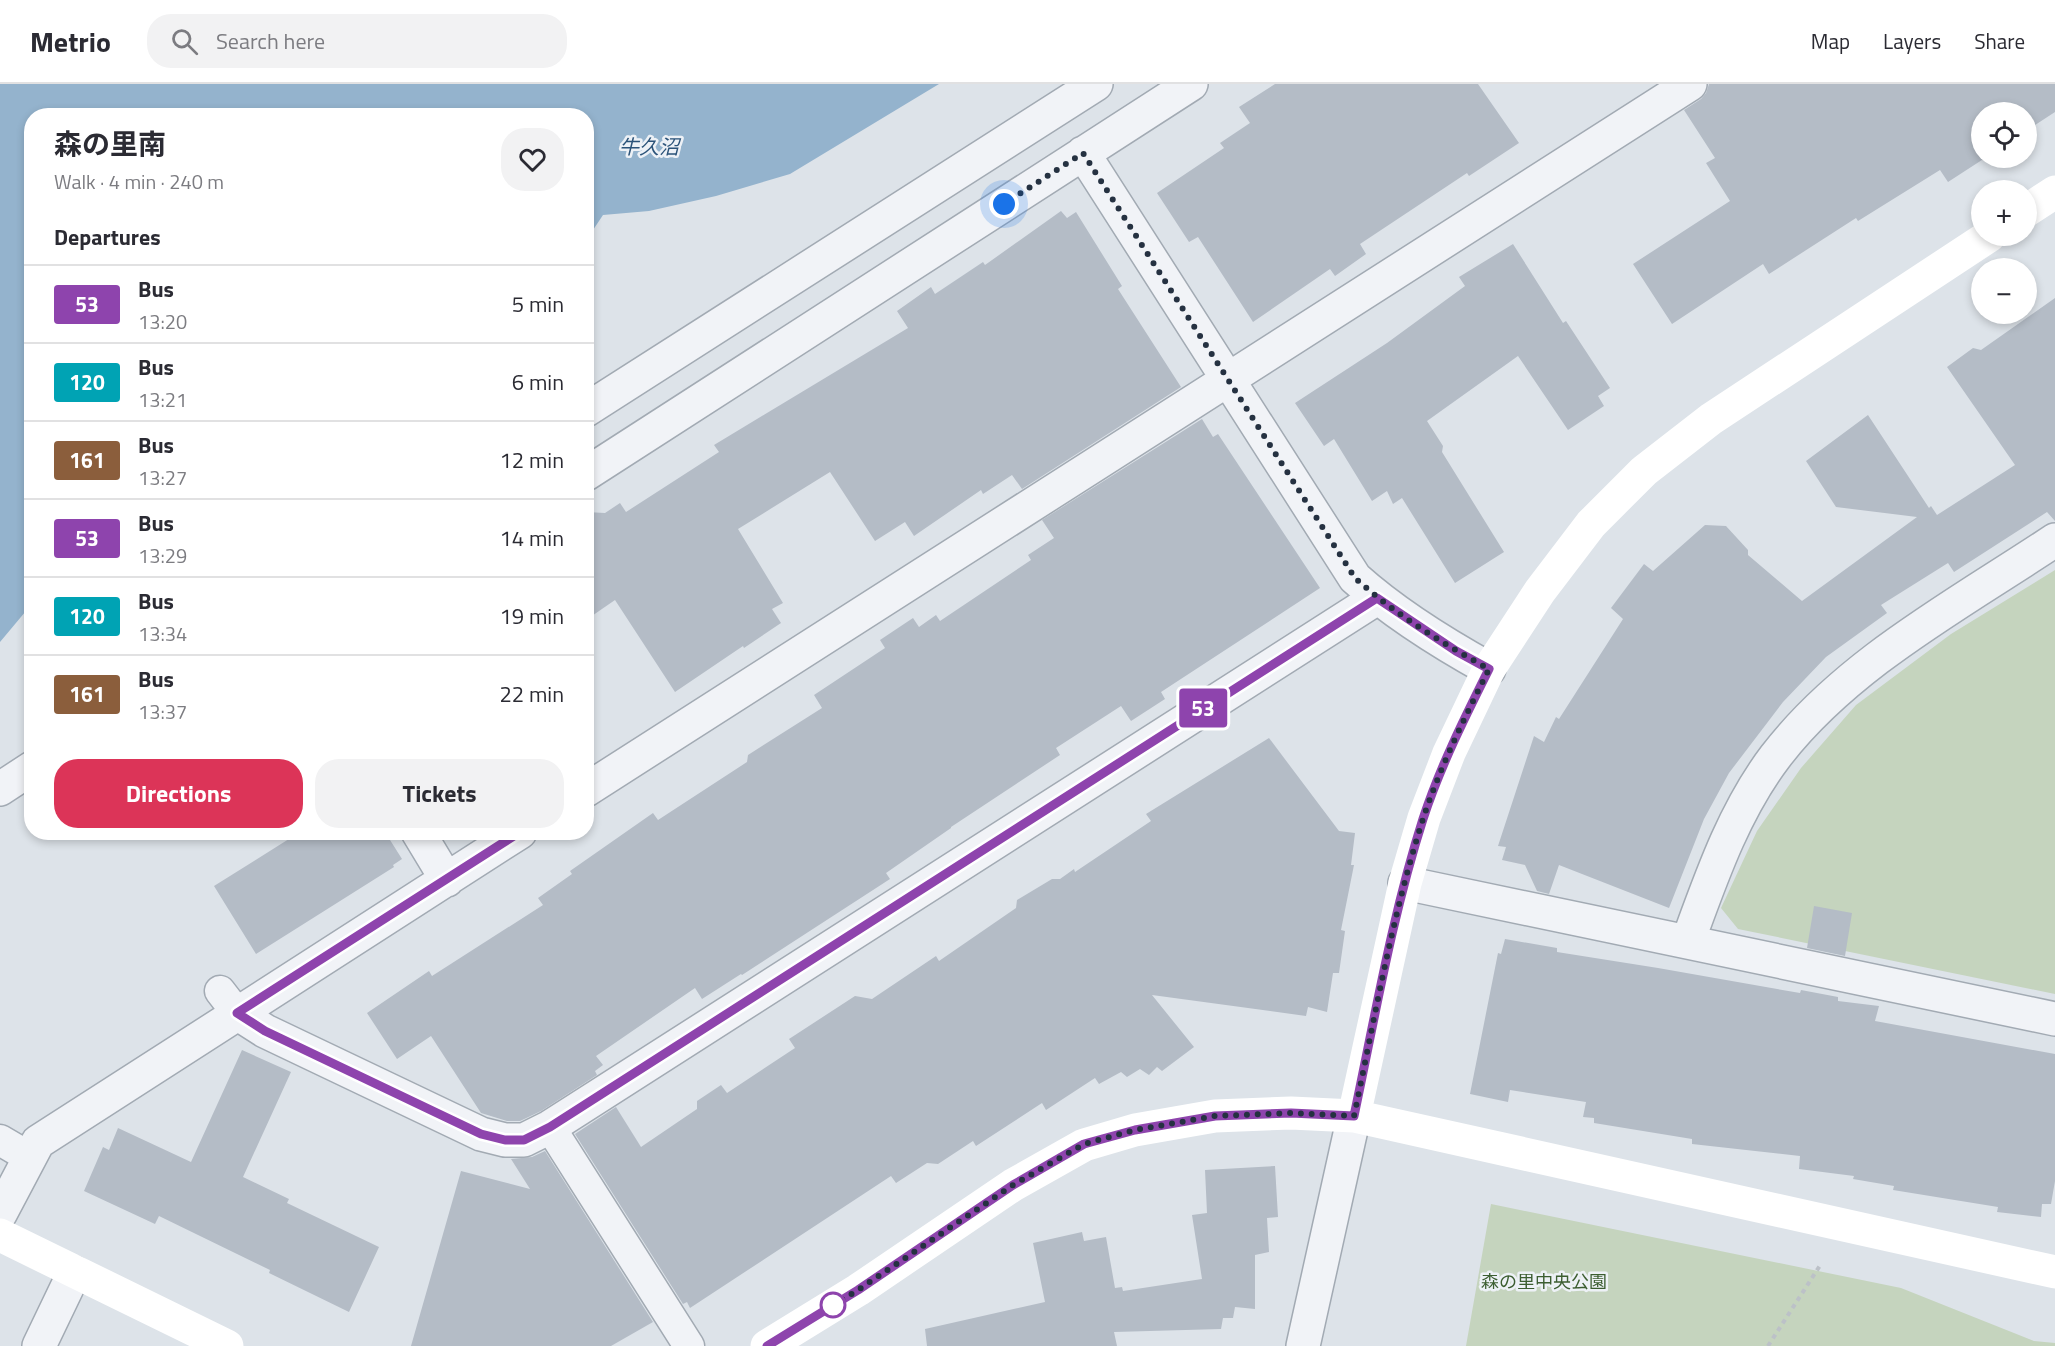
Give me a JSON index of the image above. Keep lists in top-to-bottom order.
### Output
{
  "water": ["牛久沼"],
  "parks": ["森の里中央公園"],
  "lines": ["bus line 53"],
  "page": {
    "header": "Metrio",
    "search": "Search here",
    "nav": ["Map", "Layers", "Share"],
    "on_map": "53",
    "map_buttons": ["+", "−"],
    "heading": [
      ["森の里南", "Walk · 4 min · 240 m"],
      "Departures"
    ],
    "list": [
      {
        "mark": "53",
        "name": "Bus",
        "note": "13:20",
        "value": "5 min"
      },
      {
        "mark": "120",
        "name": "Bus",
        "note": "13:21",
        "value": "6 min"
      },
      {
        "mark": "161",
        "name": "Bus",
        "note": "13:27",
        "value": "12 min"
      },
      {
        "mark": "53",
        "name": "Bus",
        "note": "13:29",
        "value": "14 min"
      },
      {
        "mark": "120",
        "name": "Bus",
        "note": "13:34",
        "value": "19 min"
      },
      {
        "mark": "161",
        "name": "Bus",
        "note": "13:37",
        "value": "22 min"
      }
    ],
    "buttons": ["Directions", "Tickets"]
  }
}
